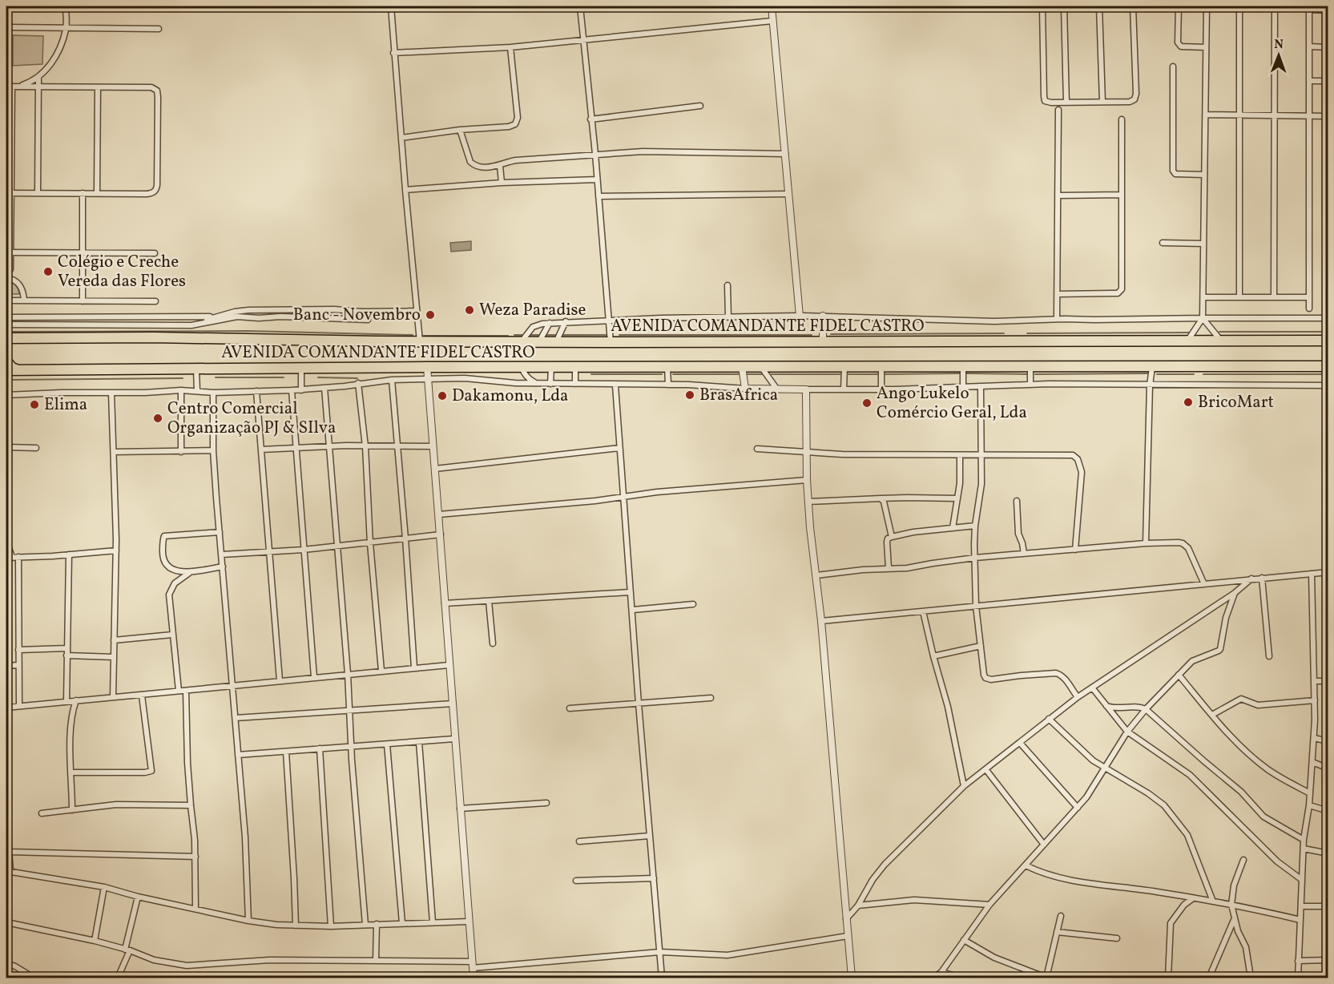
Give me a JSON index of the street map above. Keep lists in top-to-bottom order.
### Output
{
  "streets": {
    "highway": ["AVENIDA COMANDANTE FIDEL CASTRO"]
  },
  "places": [
    "Colégio e Creche Vereda das Flores",
    "Weza Paradise",
    "Banc - Novembro",
    "BrasAfrica",
    "Dakamonu, Lda",
    "BricoMart",
    "Ango Lukelo Comércio Geral, Lda",
    "Elima",
    "Centro Comercial Organização PJ & SIlva"
  ],
  "north": "top"
}
